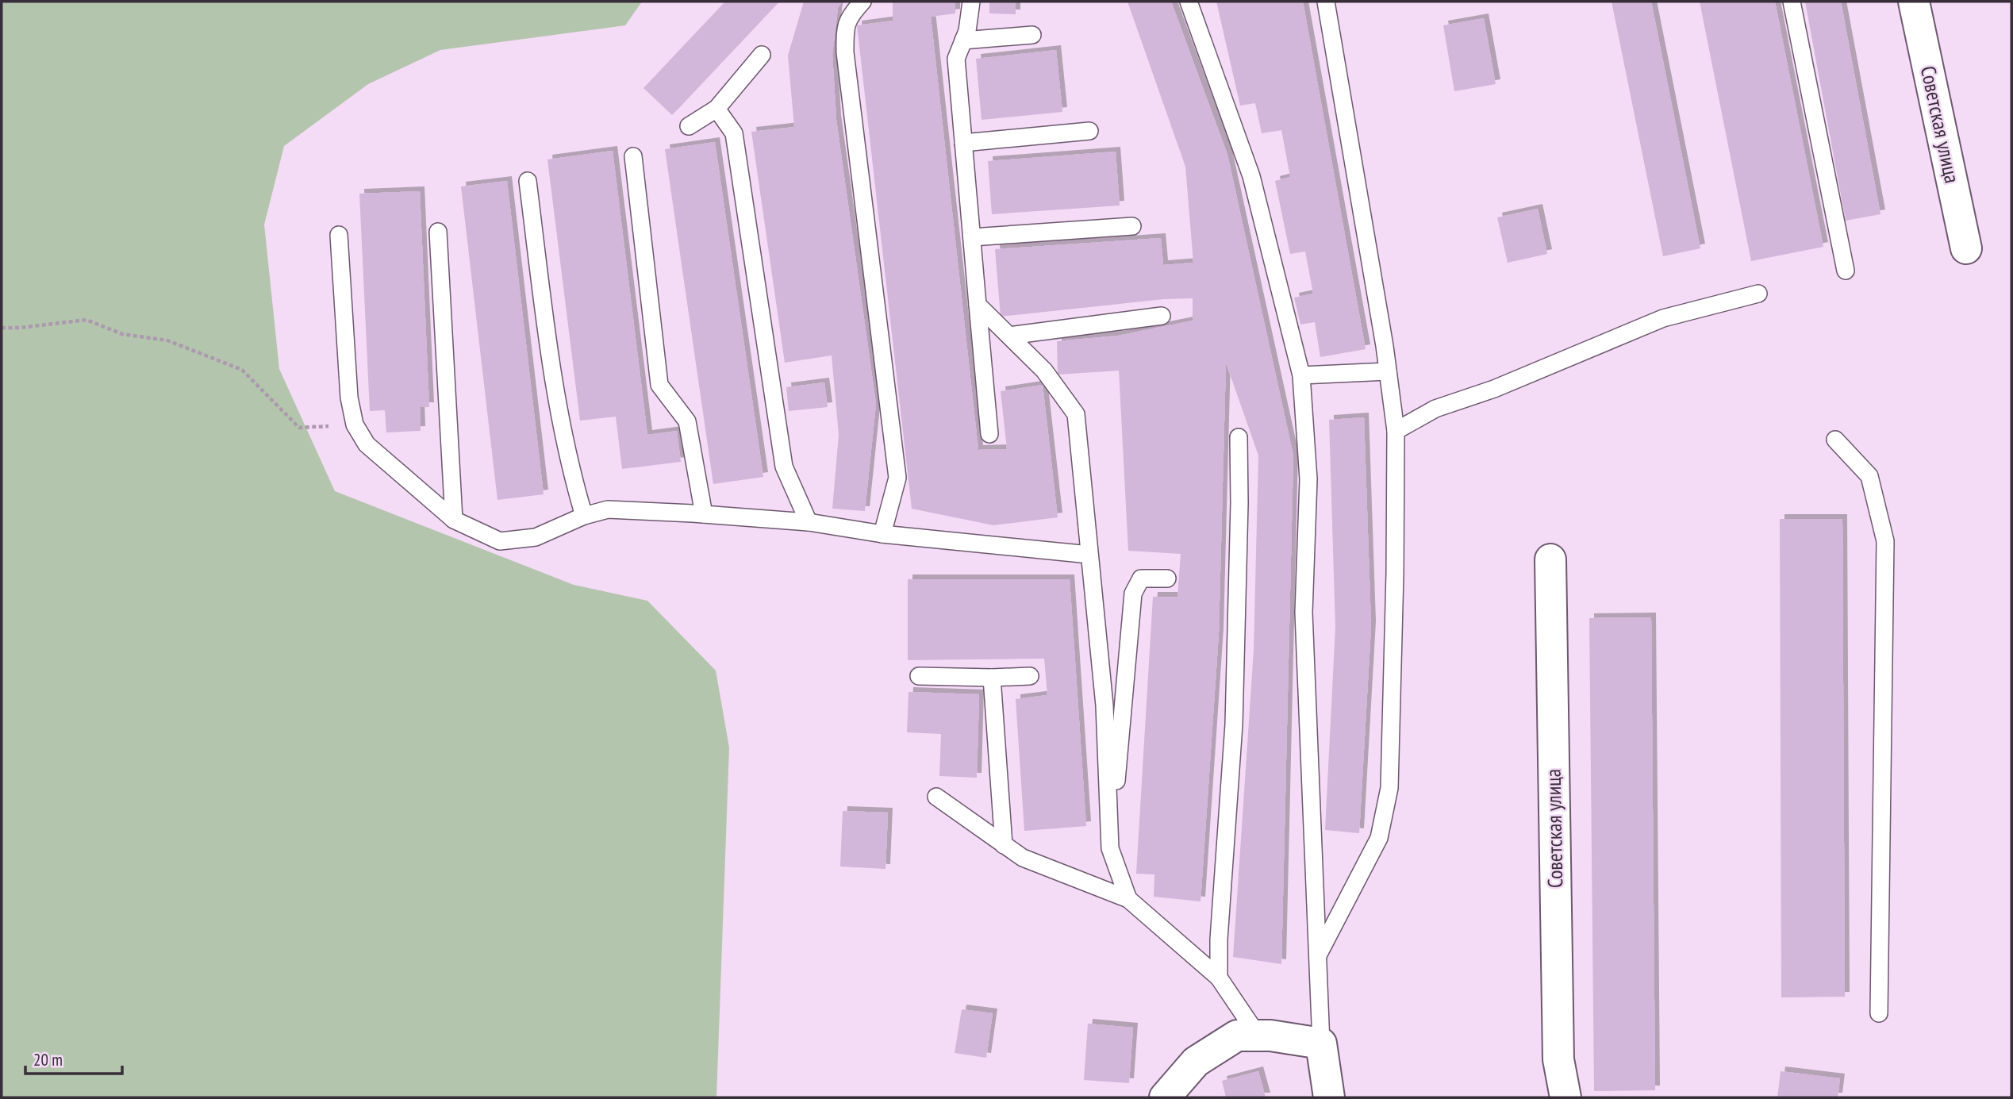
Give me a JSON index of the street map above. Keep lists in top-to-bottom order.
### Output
{
  "streets": {
    "street": ["Советская улица"]
  },
  "scale_bar": "20 m"
}
